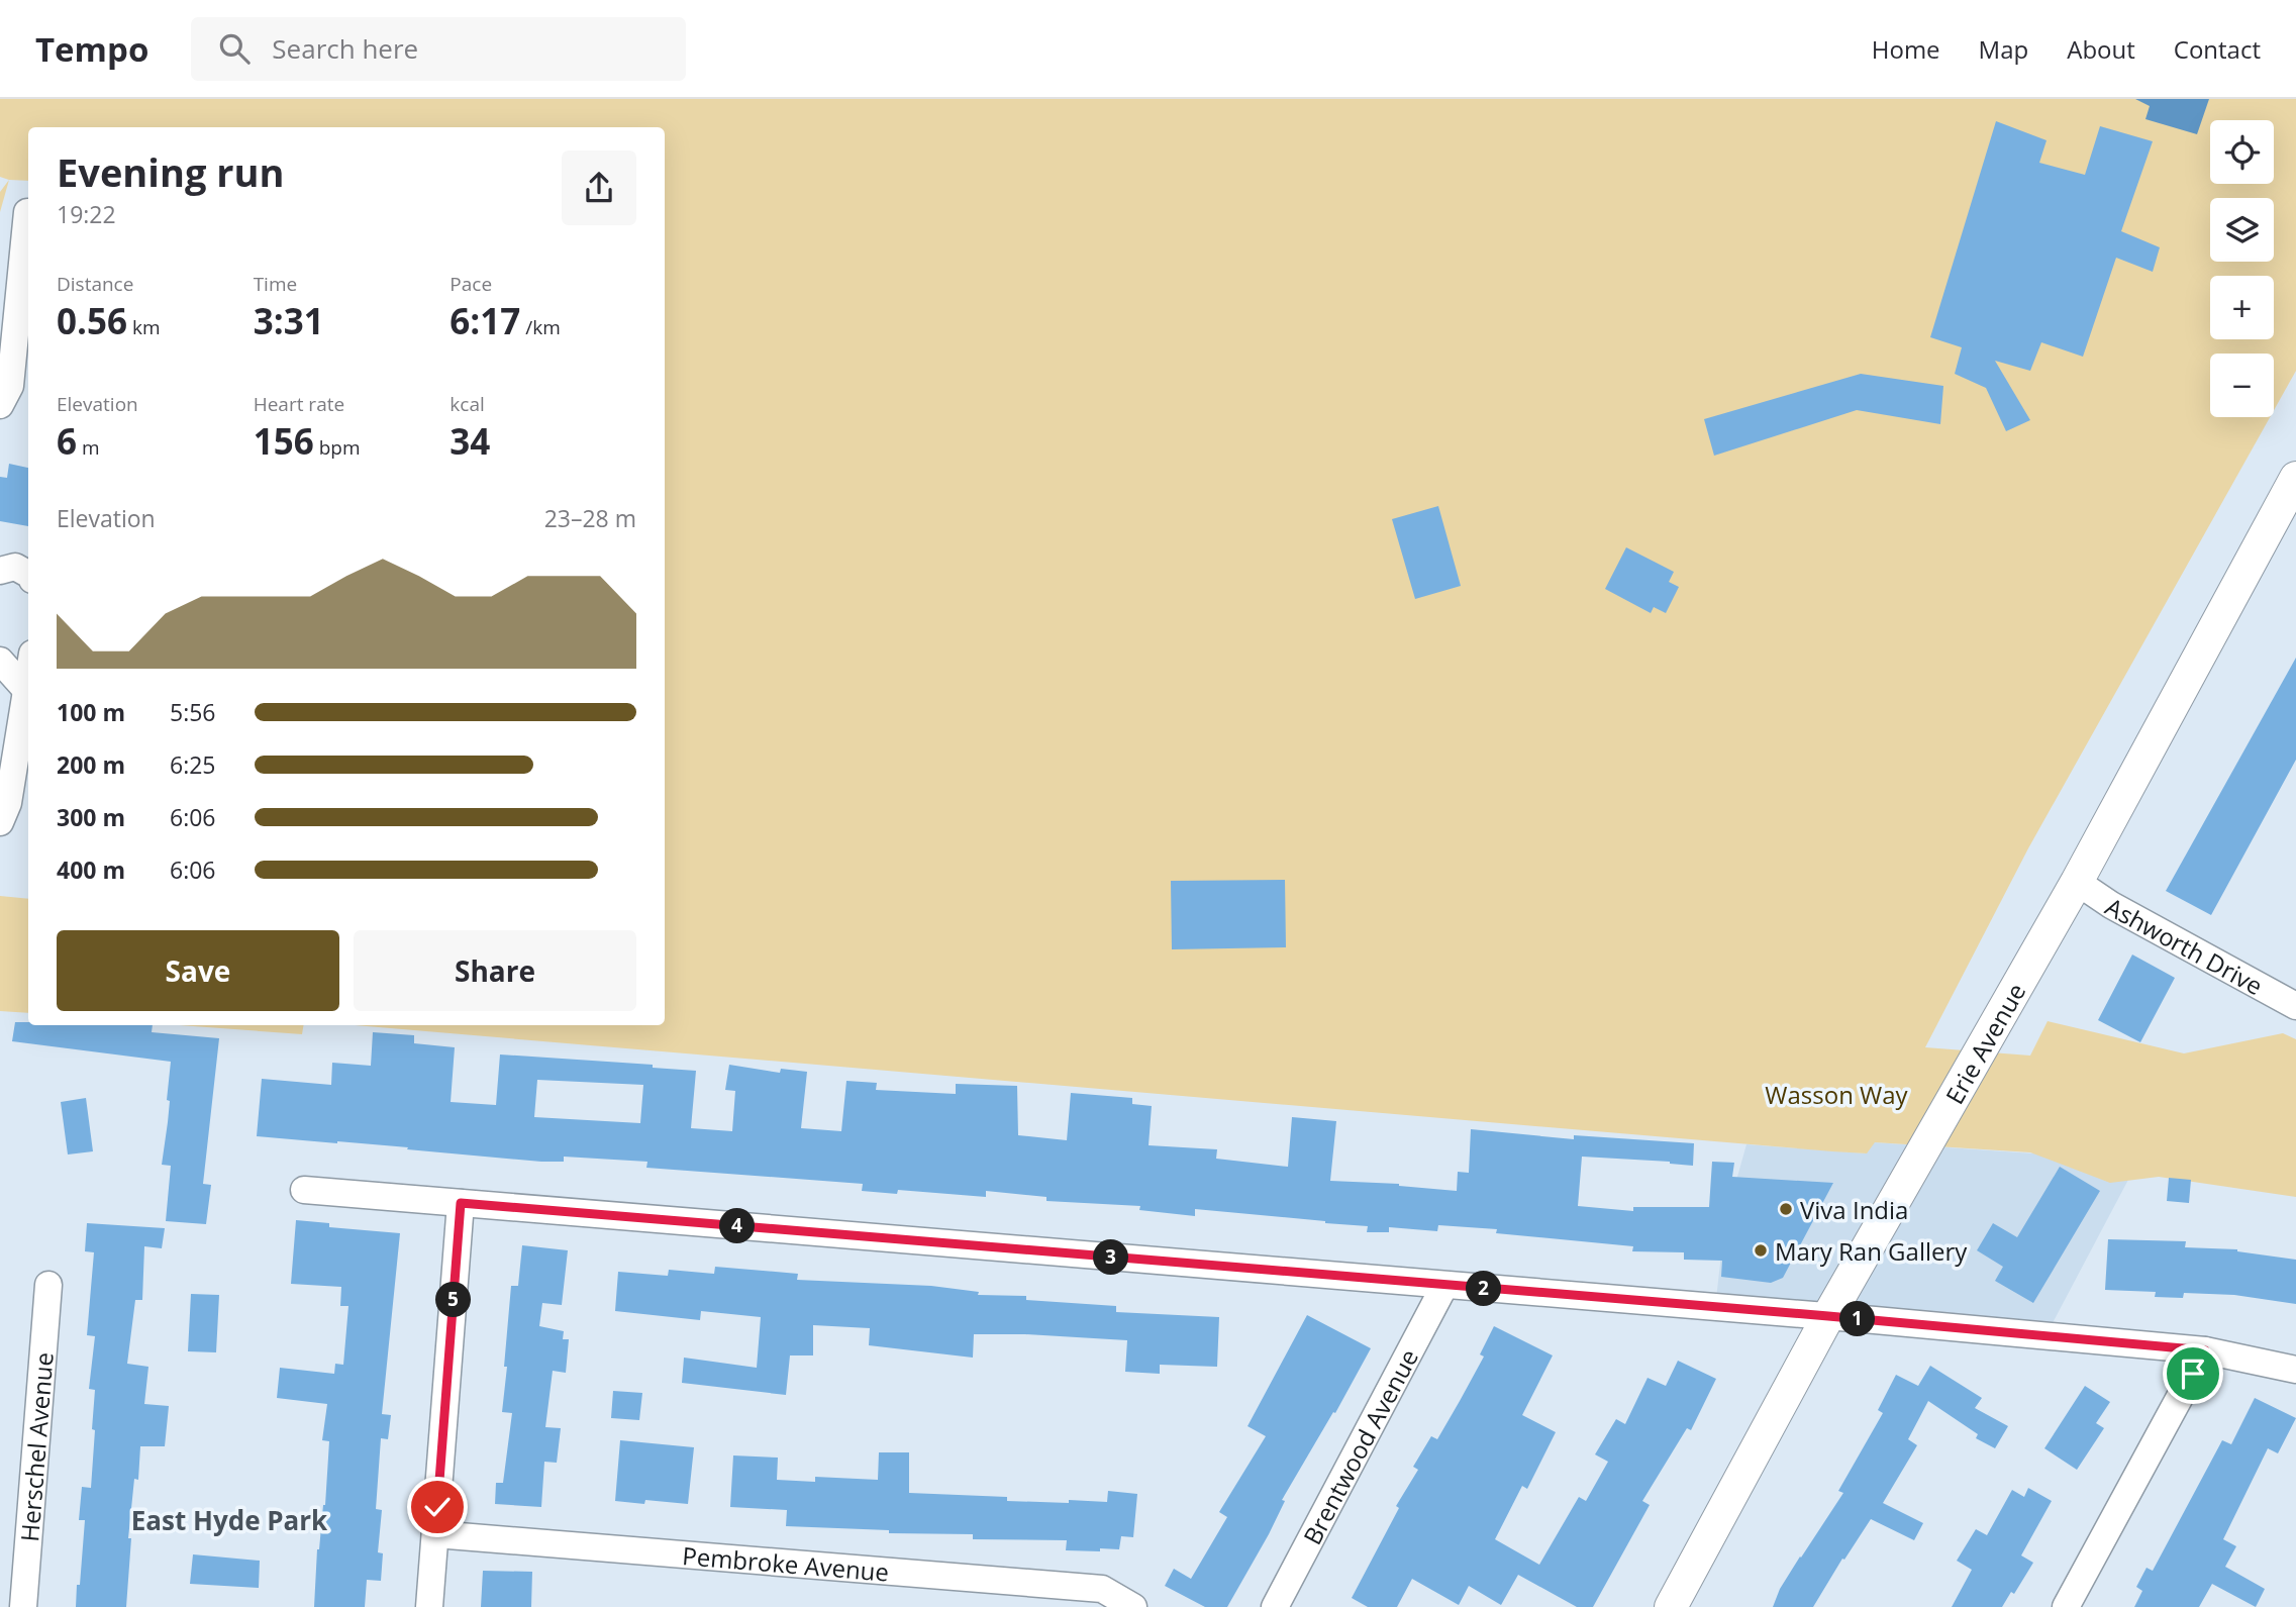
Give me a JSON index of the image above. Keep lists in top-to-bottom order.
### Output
{
  "streets": {
    "street": [
      "Ashworth Drive",
      "Erie Avenue",
      "Herschel Avenue",
      "Brentwood Avenue",
      "Pembroke Avenue"
    ]
  },
  "crossings": [
    ["Ashworth Drive", "Erie Avenue"]
  ],
  "districts": ["East Hyde Park"],
  "parks": ["Wasson Way"],
  "places": ["Viva India", "Mary Ran Gallery"],
  "page": {
    "header": "Tempo",
    "search": "Search here",
    "nav": [
      "Home",
      "Map",
      "About",
      "Contact"
    ],
    "map_buttons": ["+", "−"],
    "heading": ["Evening run", "19:22"],
    "stats": [
      ["Distance", "0.56 km"],
      ["Time", "3:31"],
      ["Pace", "6:17 /km"],
      ["Elevation", "6 m"],
      ["Heart rate", "156 bpm"],
      ["kcal", "34"]
    ],
    "chart": ["Elevation", "23–28 m"],
    "list": [
      {
        "name": "100 m",
        "note": "5:56"
      },
      {
        "name": "200 m",
        "note": "6:25"
      },
      {
        "name": "300 m",
        "note": "6:06"
      },
      {
        "name": "400 m",
        "note": "6:06"
      }
    ],
    "buttons": ["Save", "Share"],
    "pins": [
      "4",
      "3",
      "2",
      "5",
      "1"
    ]
  }
}
